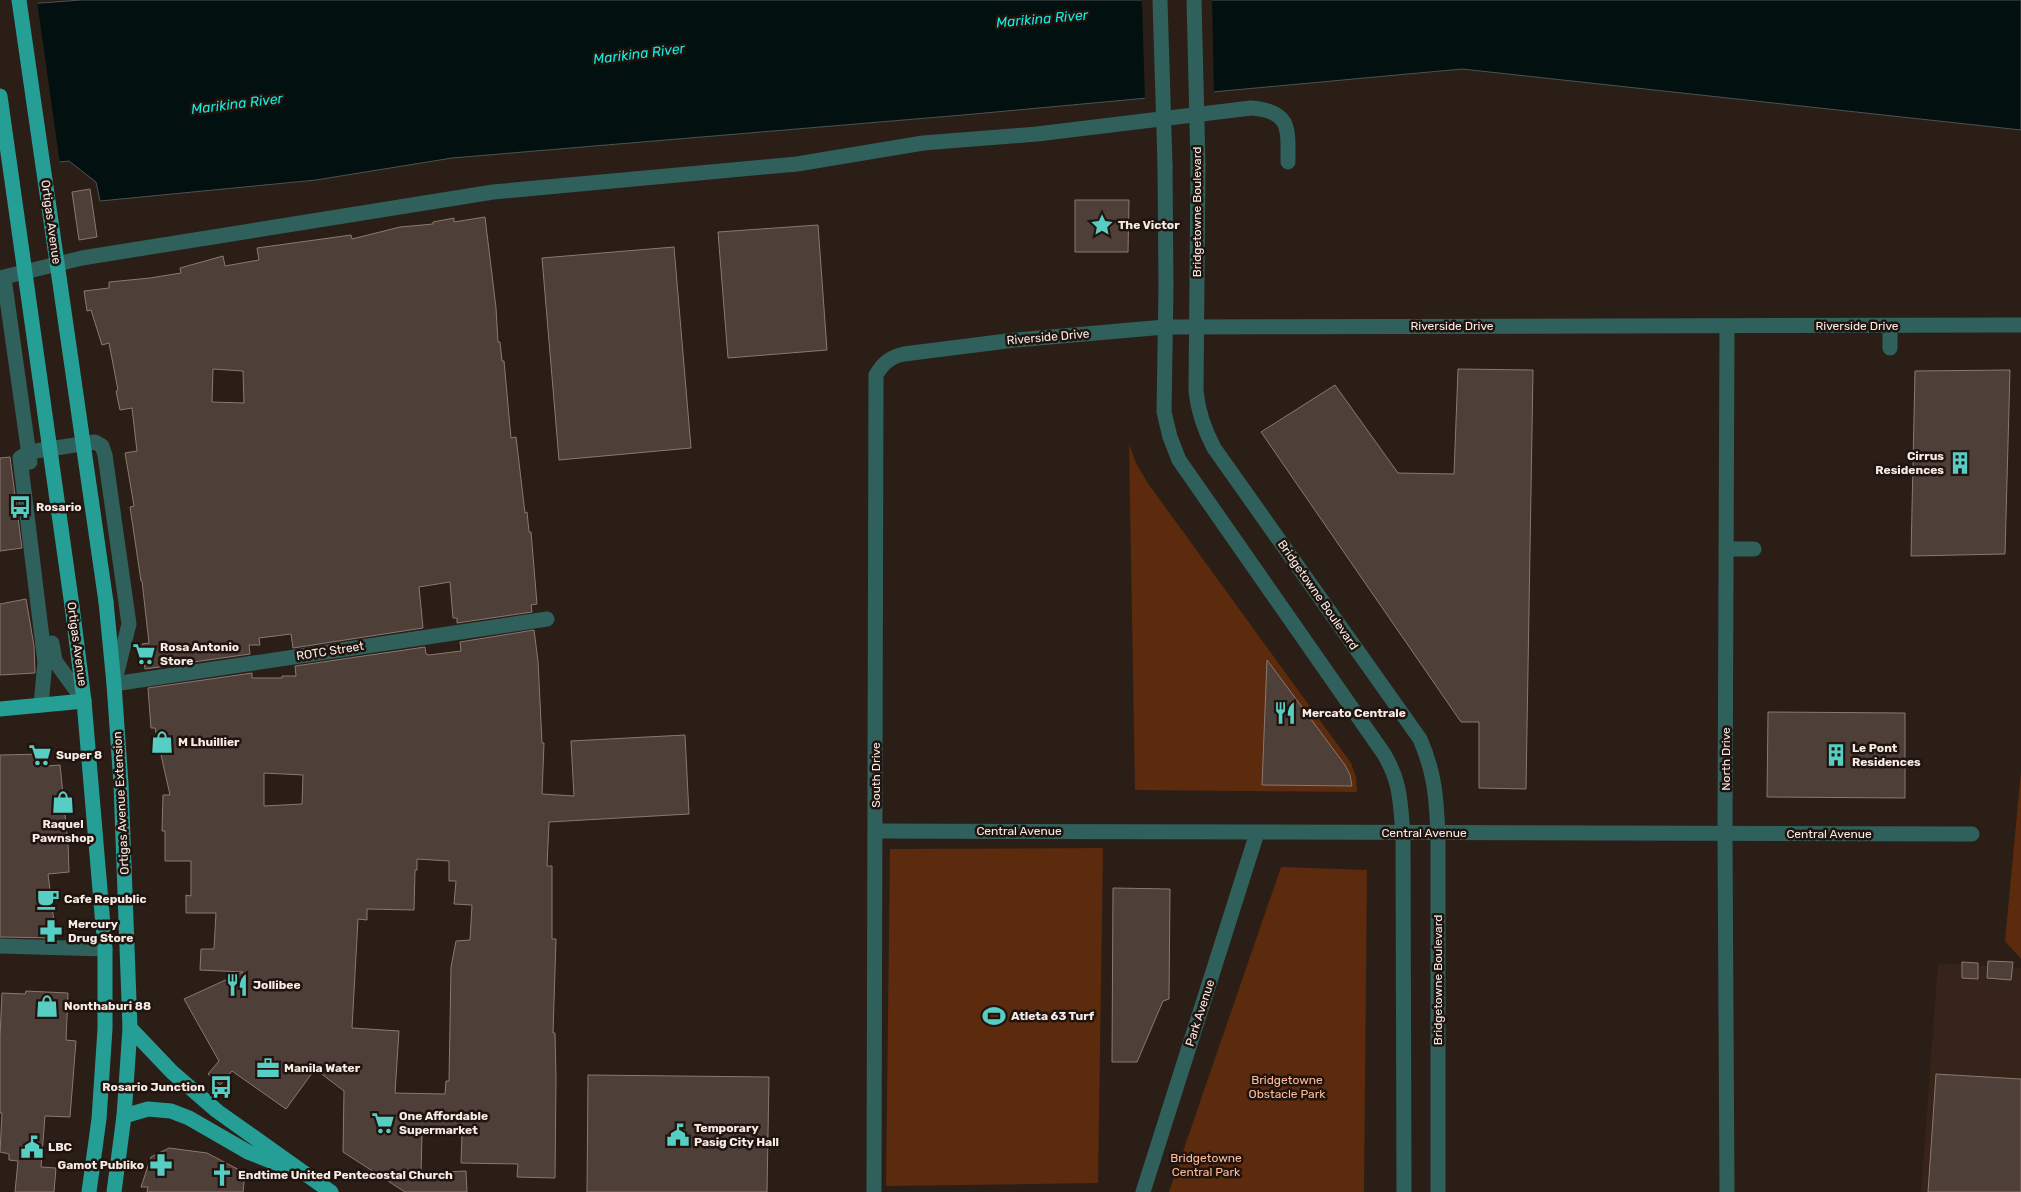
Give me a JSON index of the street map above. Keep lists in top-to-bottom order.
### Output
{
  "streets": {
    "main road": ["Ortigas Avenue", "Ortigas Avenue Extension"],
    "street": [
      "Bridgetowne Boulevard",
      "Riverside Drive",
      "ROTC Street",
      "North Drive",
      "South Drive",
      "Central Avenue",
      "Park Avenue"
    ]
  },
  "crossings": [
    ["Bridgetowne Boulevard", "Riverside Drive"],
    ["Bridgetowne Boulevard", "Central Avenue"],
    ["Ortigas Avenue", "ROTC Street"],
    ["Ortigas Avenue", "Ortigas Avenue Extension"],
    ["Riverside Drive", "North Drive"],
    ["Riverside Drive", "South Drive"],
    ["ROTC Street", "Ortigas Avenue Extension"],
    ["North Drive", "Central Avenue"],
    ["South Drive", "Central Avenue"],
    ["Central Avenue", "Park Avenue"]
  ],
  "water": ["Marikina River"],
  "parks": ["Bridgetowne Obstacle Park", "Bridgetowne Central Park"],
  "places": {
    "place": ["The Victor"],
    "building": ["Cirrus Residences", "Le Pont Residences"],
    "bus stop": ["Rosario", "Rosario Junction"],
    "supermarket": ["Rosa Antonio Store", "Super 8", "One Affordable Supermarket"],
    "restaurant": ["Mercato Centrale", "Jollibee"],
    "shop": ["M Lhuillier", "Raquel Pawnshop", "Nonthaburi 88"],
    "cafe": ["Cafe Republic"],
    "pharmacy": ["Mercury Drug Store", "Gamot Publiko"],
    "sports": ["Atleta 63 Turf"],
    "office": ["Manila Water"],
    "public building": ["Temporary Pasig City Hall", "LBC"],
    "church": ["Endtime United Pentecostal Church"]
  }
}
